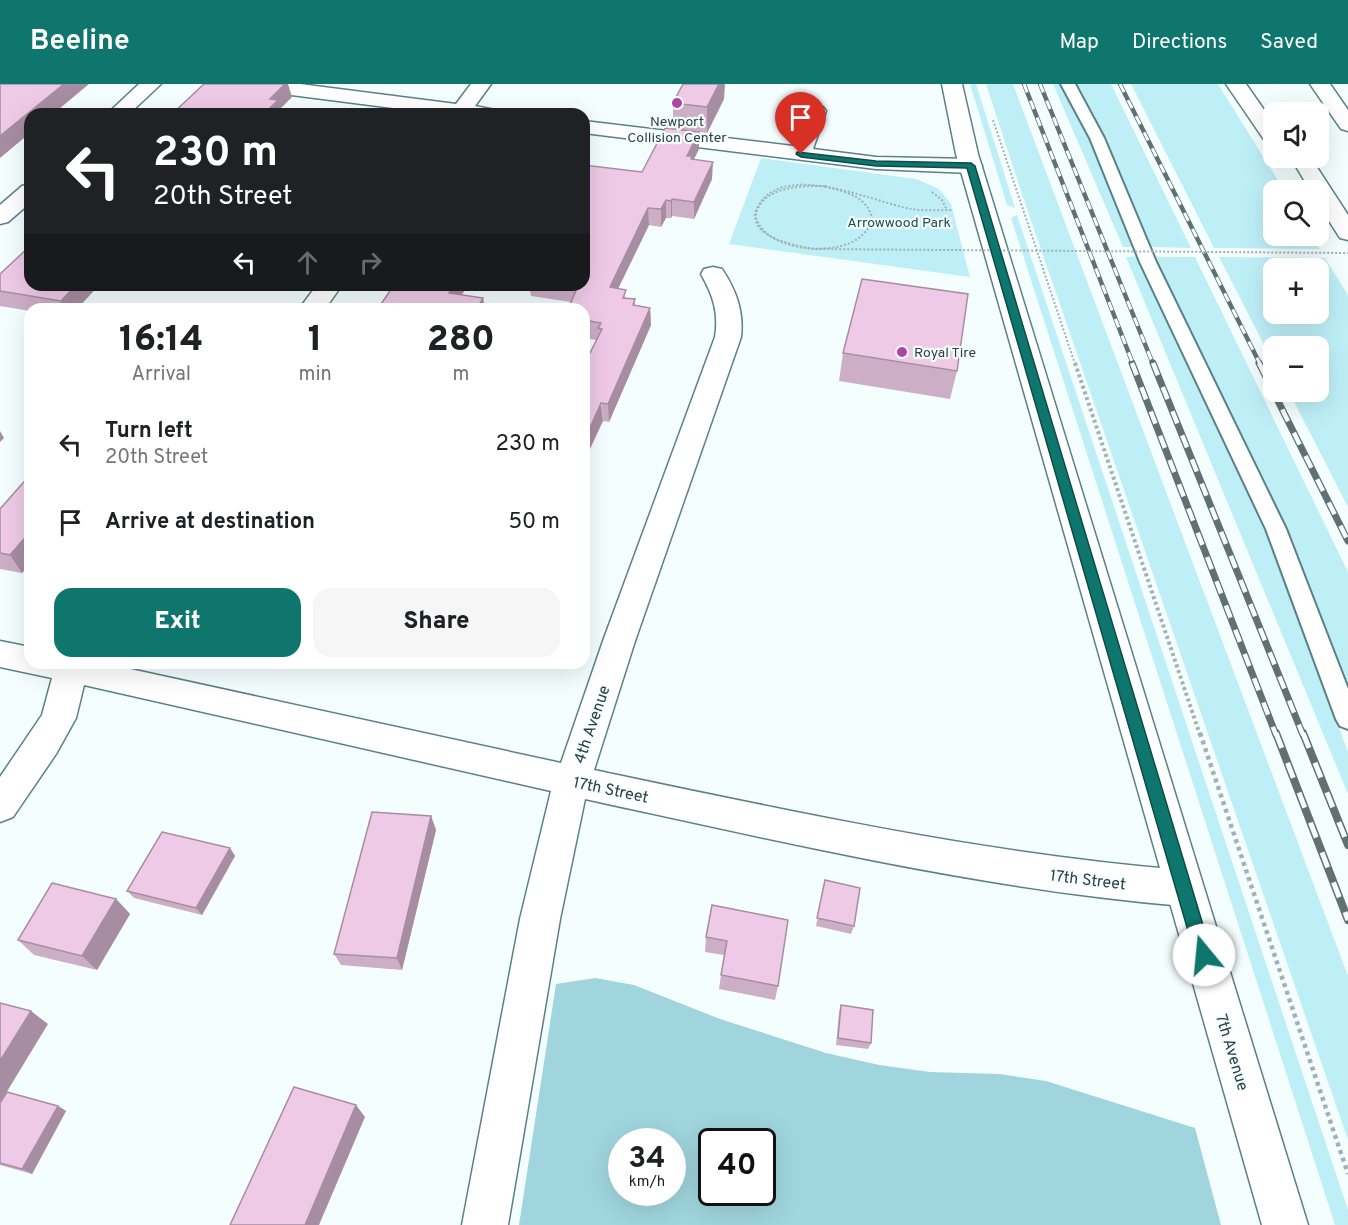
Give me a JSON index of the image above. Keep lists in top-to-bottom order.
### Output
{
  "streets": {
    "main road": ["4th Avenue", "17th Street", "7th Avenue"]
  },
  "crossings": [
    ["4th Avenue", "17th Street"],
    ["17th Street", "7th Avenue"]
  ],
  "parks": ["Arrowwood Park"],
  "places": ["Newport Collision Center", "Royal Tire"],
  "page": {
    "header": "Beeline",
    "nav": ["Map", "Directions", "Saved"],
    "map_buttons": ["+", "−"],
    "turn": ["230 m", "20th Street"],
    "eta": [
      "16:14",
      "Arrival",
      "1",
      "min",
      "280",
      "m"
    ],
    "list": [
      {
        "name": "Turn left",
        "note": "20th Street",
        "value": "230 m"
      },
      {
        "name": "Arrive at destination",
        "value": "50 m"
      }
    ],
    "buttons": ["Exit", "Share"],
    "speed": "34 km/h",
    "limit": "40"
  }
}
